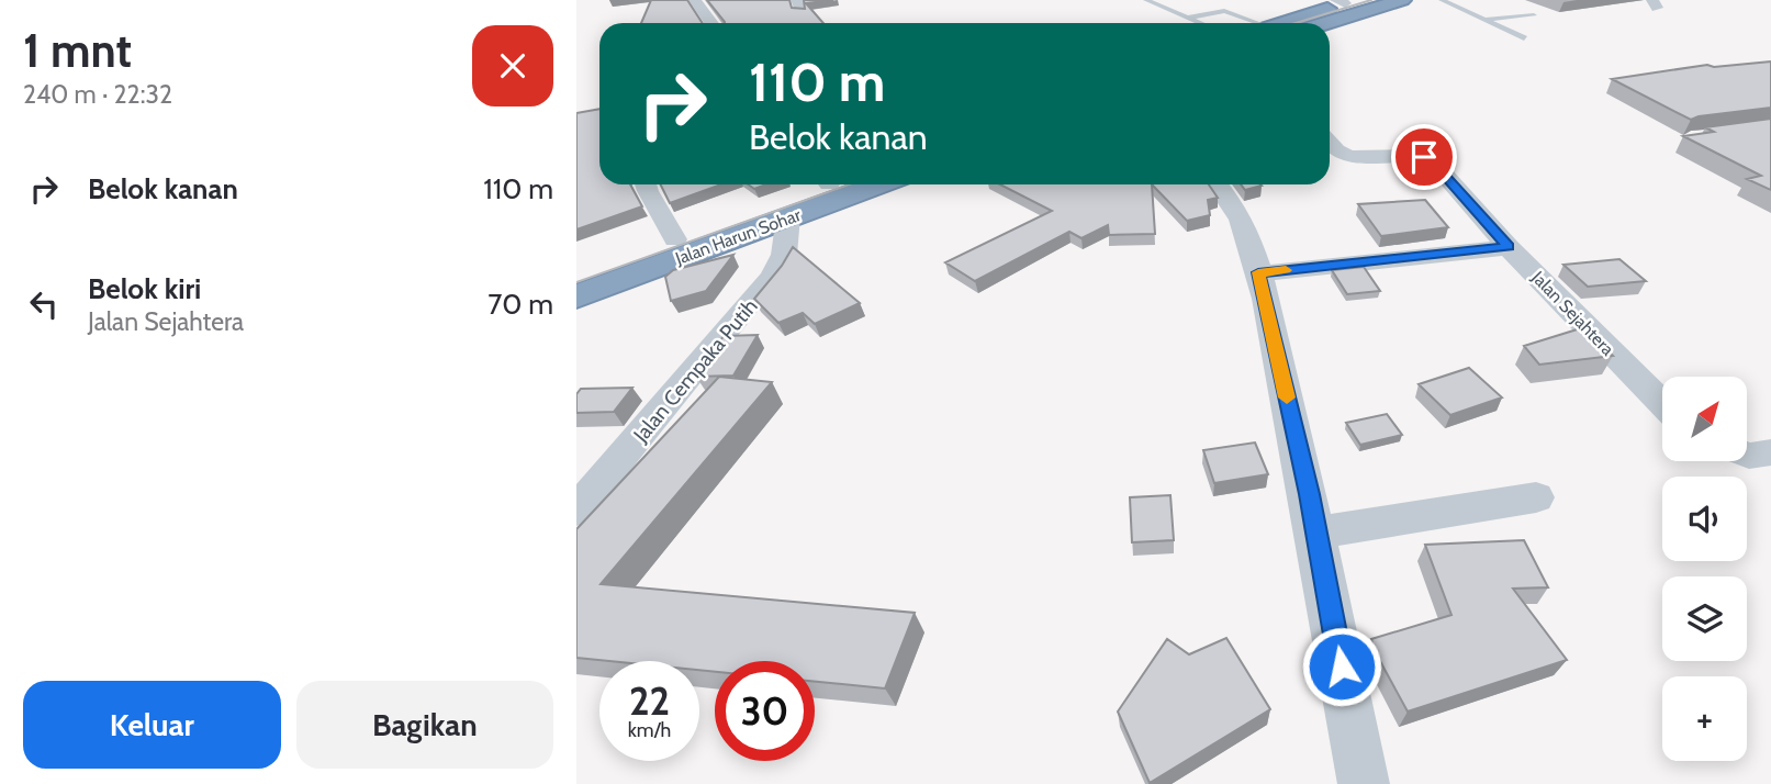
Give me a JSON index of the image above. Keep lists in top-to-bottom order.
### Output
{
  "streets": {
    "highway": ["Jalan Harun Sohar"],
    "street": ["Jalan Sejahtera", "Jalan Cempaka Putih"]
  },
  "crossings": [
    ["Jalan Harun Sohar", "Jalan Cempaka Putih"]
  ],
  "north": "top right",
  "page": {
    "heading": ["1 mnt", "240 m · 22:32"],
    "turn": ["110 m", "Belok kanan"],
    "list": [
      {
        "name": "Belok kanan",
        "value": "110 m"
      },
      {
        "name": "Belok kiri",
        "note": "Jalan Sejahtera",
        "value": "70 m"
      }
    ],
    "map_buttons": "+",
    "speed": "22 km/h",
    "limit": "30",
    "buttons": ["Keluar", "Bagikan"]
  }
}
